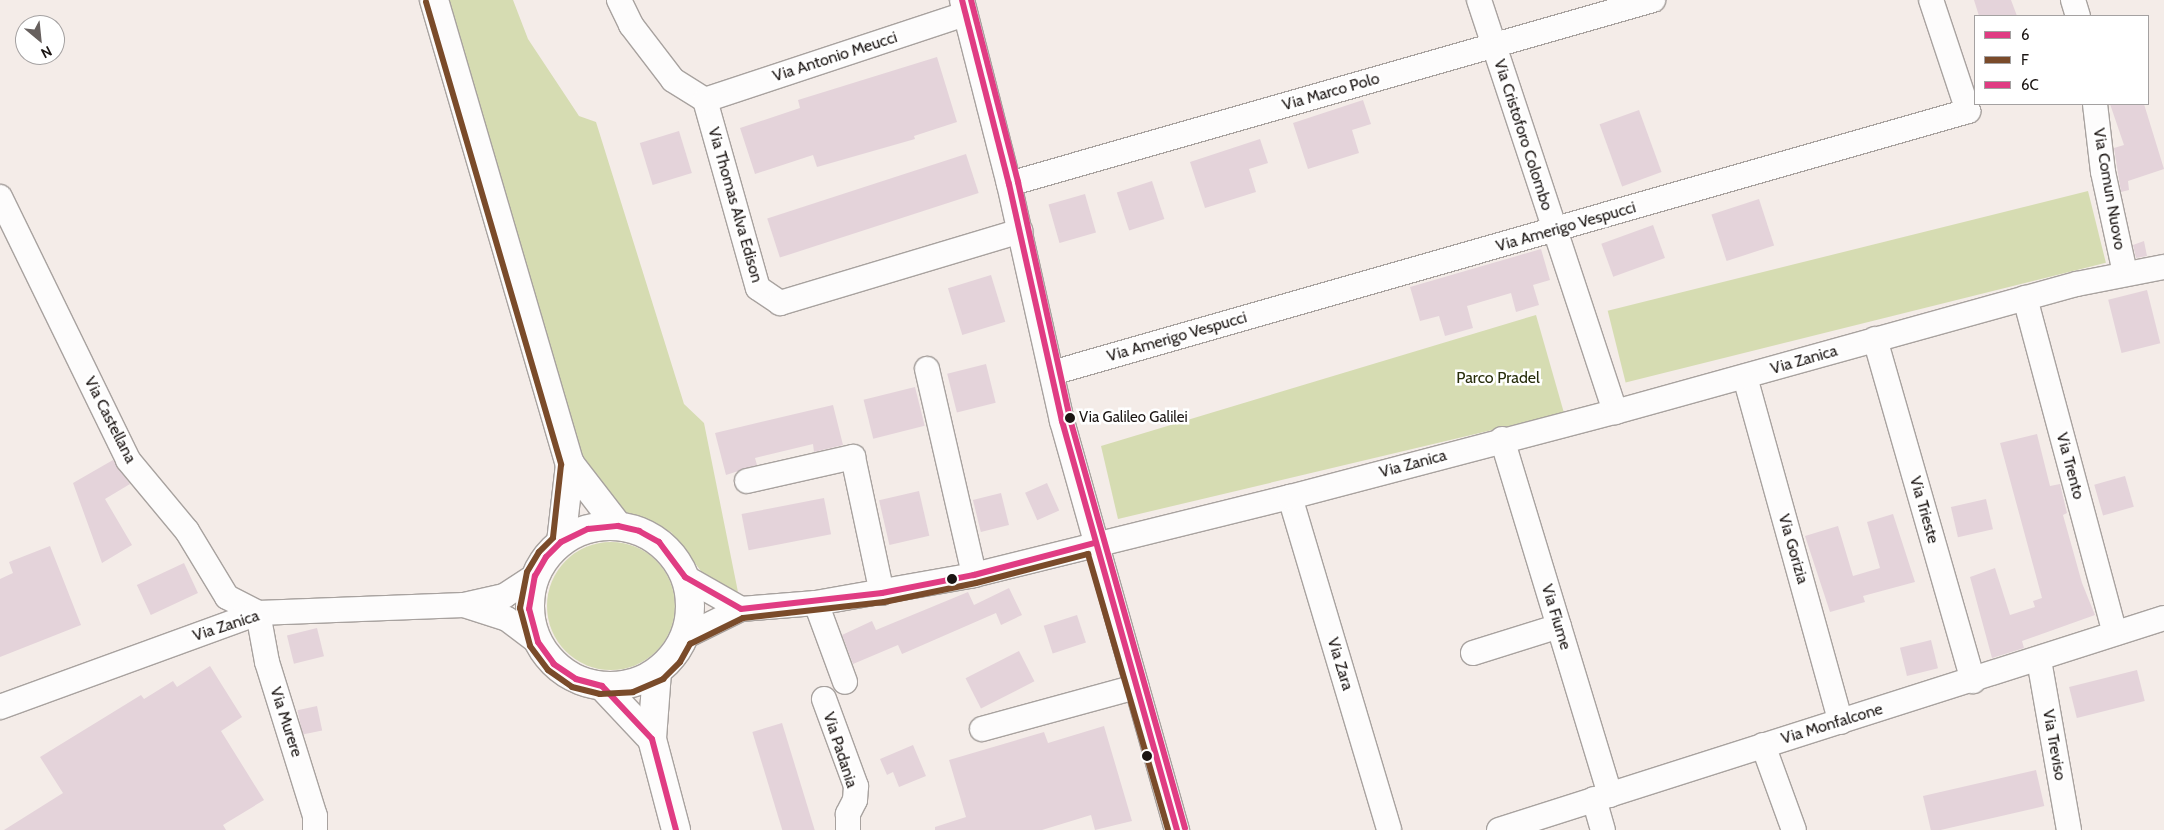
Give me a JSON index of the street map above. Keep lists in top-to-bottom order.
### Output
{
  "streets": {
    "street": [
      "Via Antonio Meucci",
      "Via Marco Polo",
      "Via Cristoforo Colombo",
      "Via Comun Nuovo",
      "Via Thomas Alva Edison",
      "Via Amerigo Vespucci",
      "Via Zanica",
      "Via Castellana",
      "Via Trento",
      "Via Trieste",
      "Via Gorizia",
      "Via Fiume",
      "Via Zara",
      "Via Murere",
      "Via Monfalcone",
      "Via Treviso",
      "Via Padania"
    ]
  },
  "crossings": [
    ["Via Antonio Meucci", "Via Thomas Alva Edison"],
    ["Via Marco Polo", "Via Cristoforo Colombo"],
    ["Via Cristoforo Colombo", "Via Amerigo Vespucci"],
    ["Via Cristoforo Colombo", "Via Zanica"],
    ["Via Comun Nuovo", "Via Zanica"],
    ["Via Zanica", "Via Castellana"],
    ["Via Zanica", "Via Trento"],
    ["Via Zanica", "Via Trieste"],
    ["Via Zanica", "Via Gorizia"],
    ["Via Zanica", "Via Fiume"],
    ["Via Zanica", "Via Zara"],
    ["Via Zanica", "Via Murere"],
    ["Via Castellana", "Via Murere"],
    ["Via Trento", "Via Monfalcone"],
    ["Via Trieste", "Via Monfalcone"],
    ["Via Gorizia", "Via Monfalcone"],
    ["Via Fiume", "Via Monfalcone"],
    ["Via Monfalcone", "Via Treviso"]
  ],
  "parks": ["Parco Pradel"],
  "places": ["Via Galileo Galilei"],
  "lines": ["transit line 6", "transit line 6C", "transit line F"],
  "legend": ["6", "F", "6C"],
  "north": "bottom right"
}
